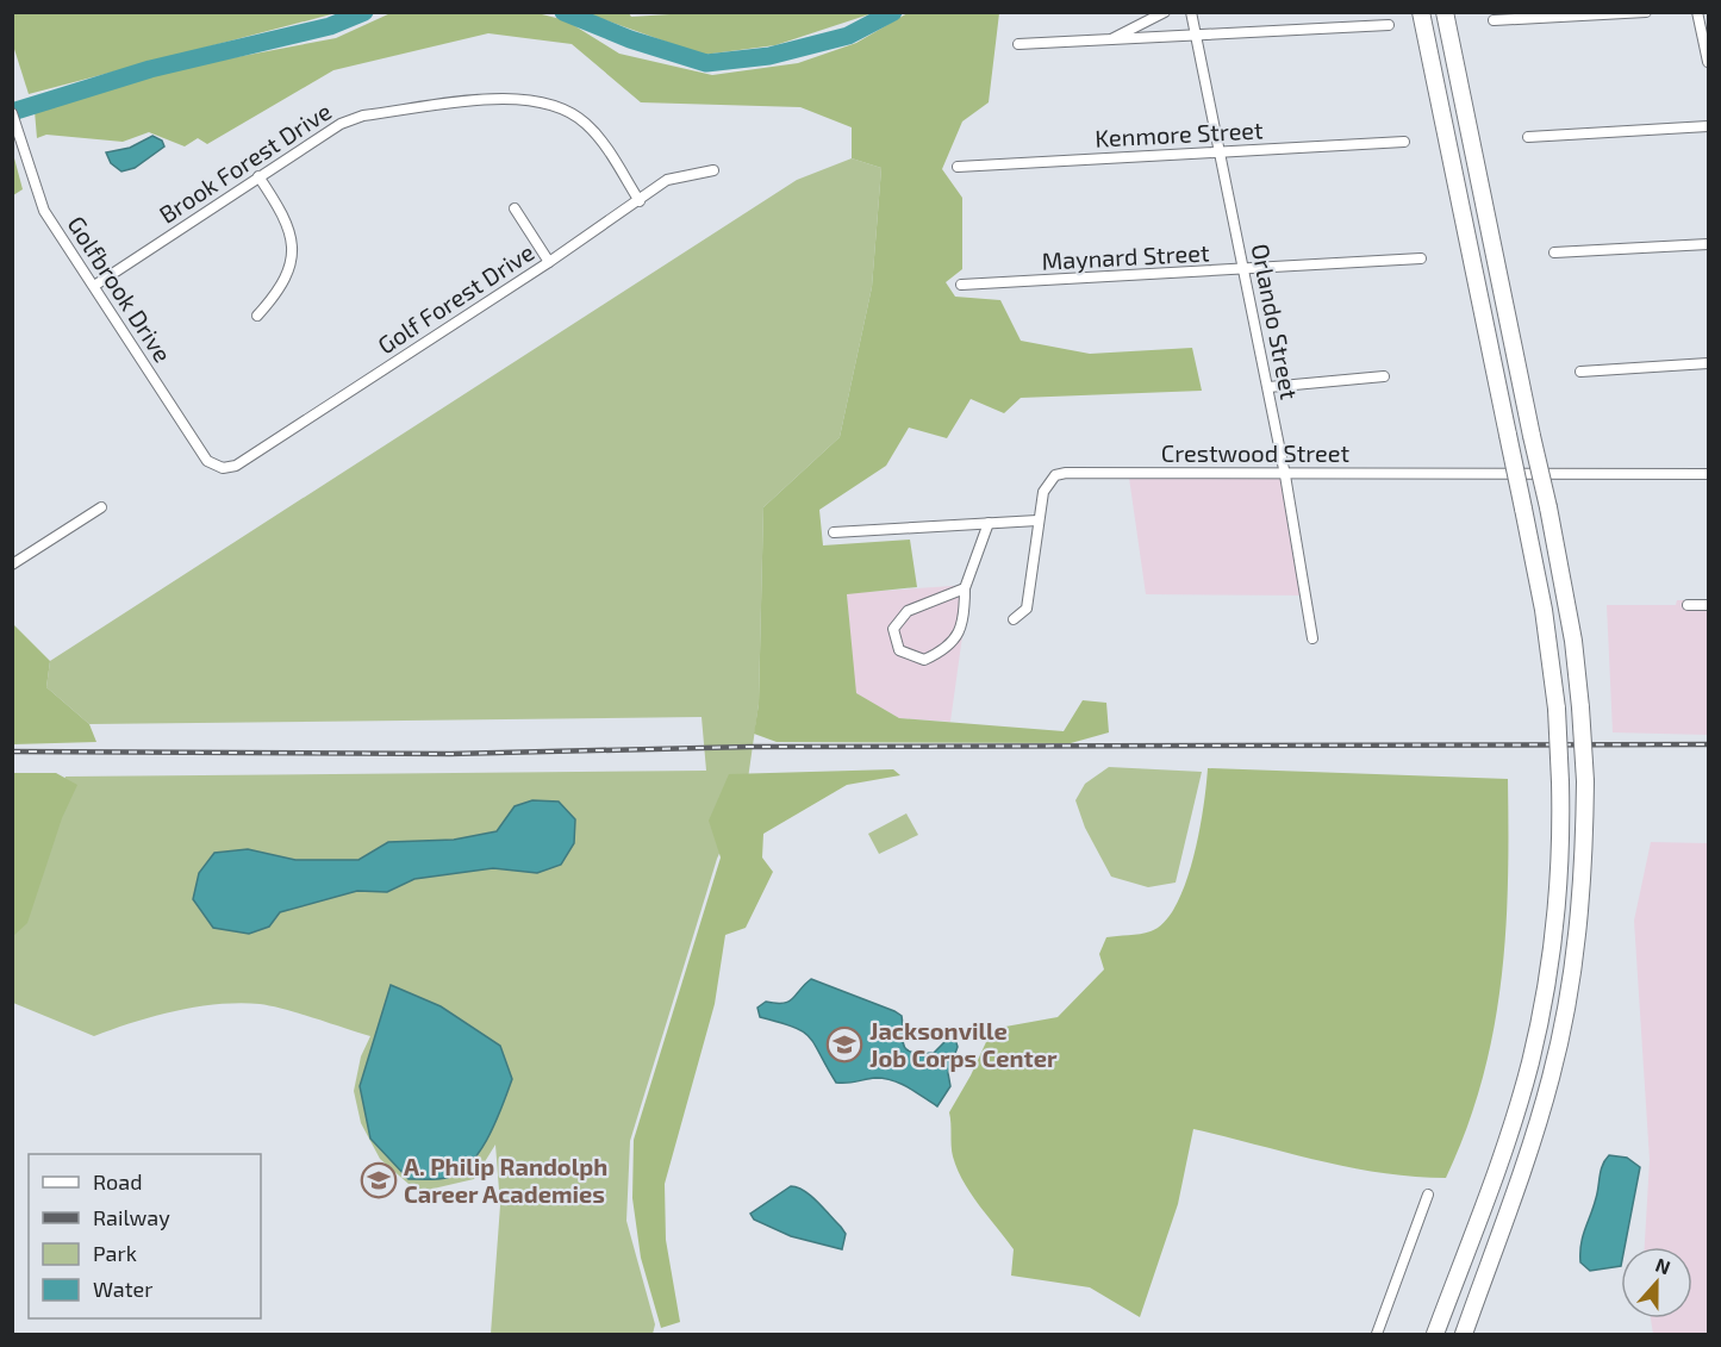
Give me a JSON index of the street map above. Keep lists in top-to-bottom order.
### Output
{
  "streets": {
    "street": [
      "Kenmore Street",
      "Brook Forest Drive",
      "Maynard Street",
      "Golfbrook Drive",
      "Golf Forest Drive",
      "Orlando Street",
      "Crestwood Street"
    ]
  },
  "crossings": [
    ["Kenmore Street", "Orlando Street"],
    ["Brook Forest Drive", "Golfbrook Drive"],
    ["Brook Forest Drive", "Golf Forest Drive"],
    ["Maynard Street", "Orlando Street"],
    ["Golfbrook Drive", "Golf Forest Drive"],
    ["Orlando Street", "Crestwood Street"]
  ],
  "places": {
    "school or university": ["Jacksonville Job Corps Center", "A. Philip Randolph Career Academies"]
  },
  "legend": [
    "Road",
    "Railway",
    "Park",
    "Water"
  ],
  "north": "top"
}
